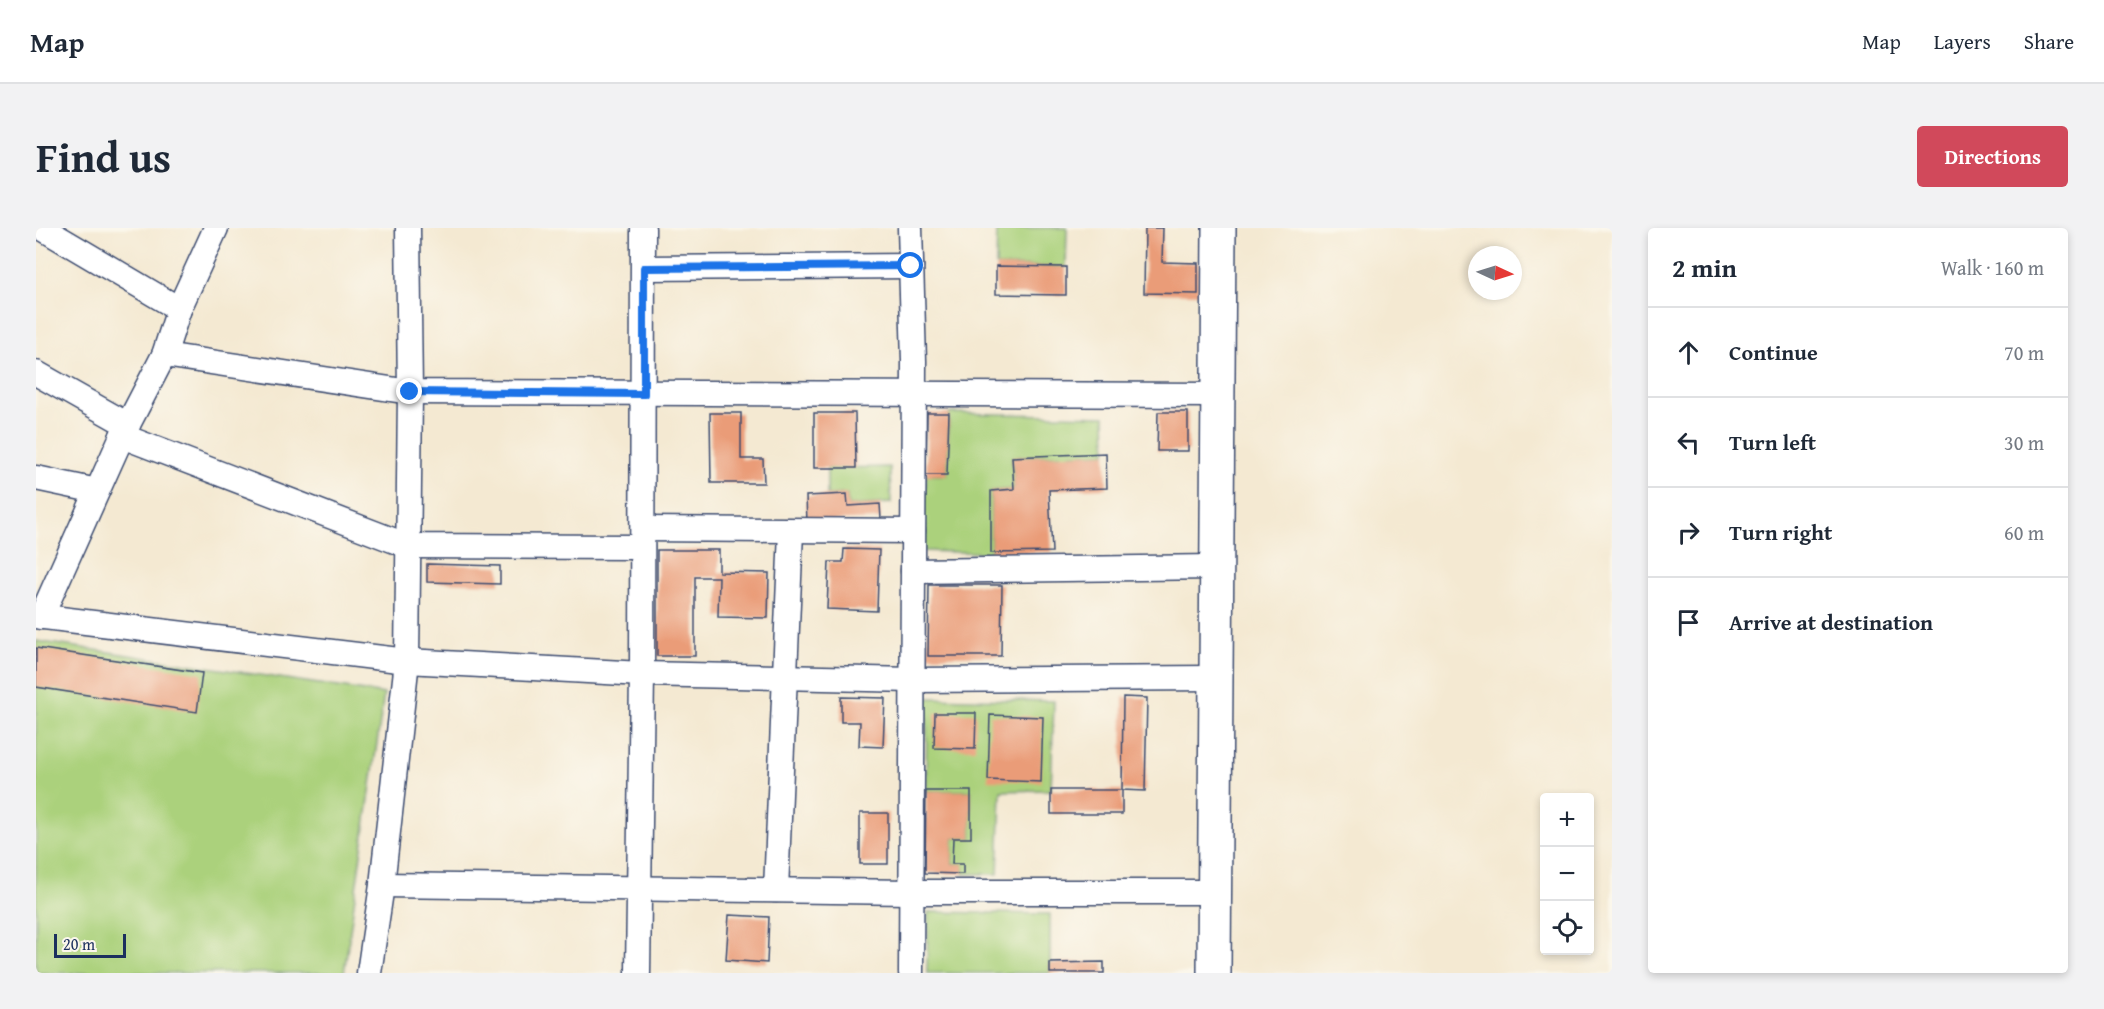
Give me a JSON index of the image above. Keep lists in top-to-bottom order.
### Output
{
  "scale_bar": "20 m",
  "north": "right",
  "page": {
    "header": "Map",
    "nav": ["Map", "Layers", "Share"],
    "title": "Find us",
    "buttons": "Directions",
    "heading": ["2 min", "Walk · 160 m"],
    "list": [
      ["Continue", "70 m"],
      ["Turn left", "30 m"],
      ["Turn right", "60 m"],
      "Arrive at destination"
    ],
    "map_buttons": ["+", "−"],
    "scale": "20 m"
  }
}
